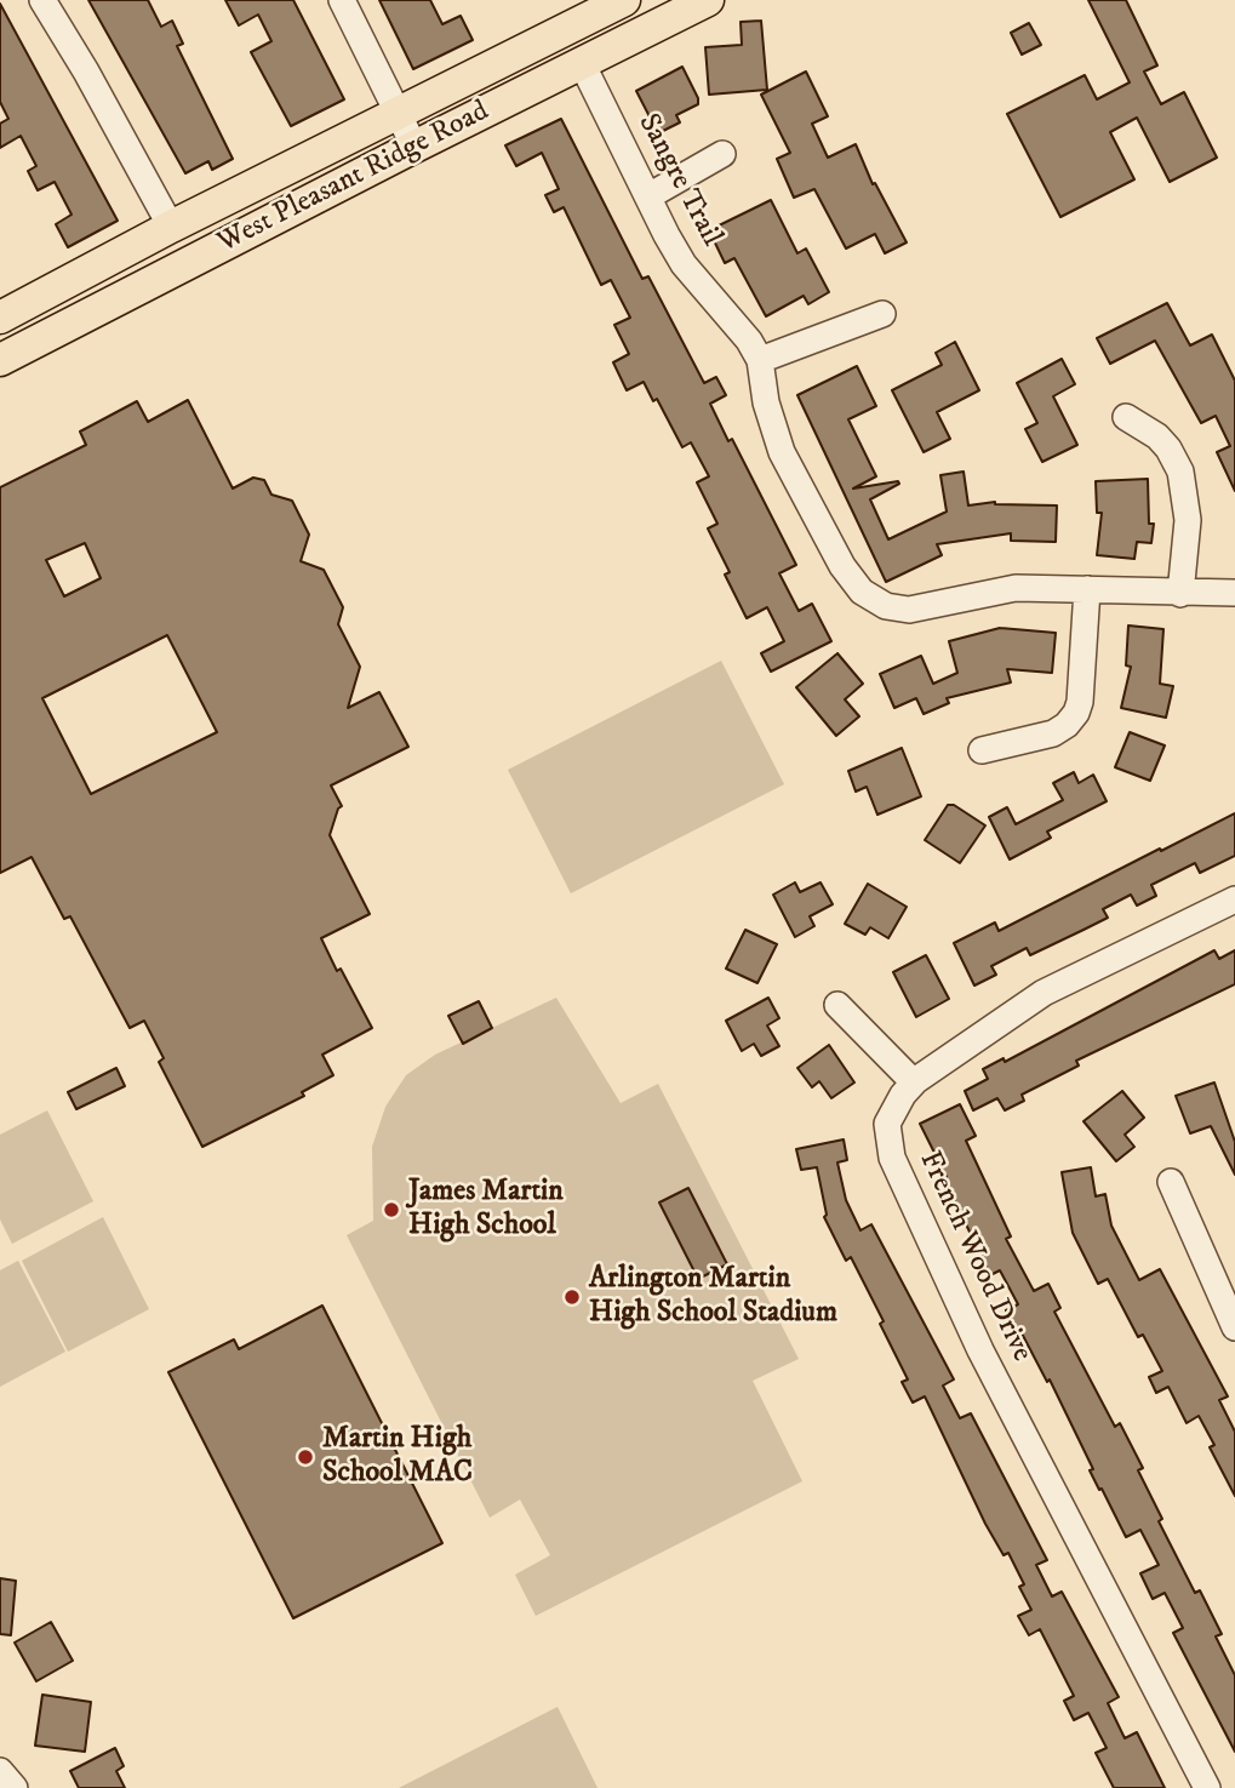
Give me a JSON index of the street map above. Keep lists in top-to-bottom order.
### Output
{
  "streets": {
    "main road": ["West Pleasant Ridge Road"],
    "street": ["Sangre Trail", "French Wood Drive"]
  },
  "crossings": [
    ["West Pleasant Ridge Road", "Sangre Trail"]
  ],
  "places": ["James Martin High School", "Arlington Martin High School Stadium", "Martin High School MAC"]
}
